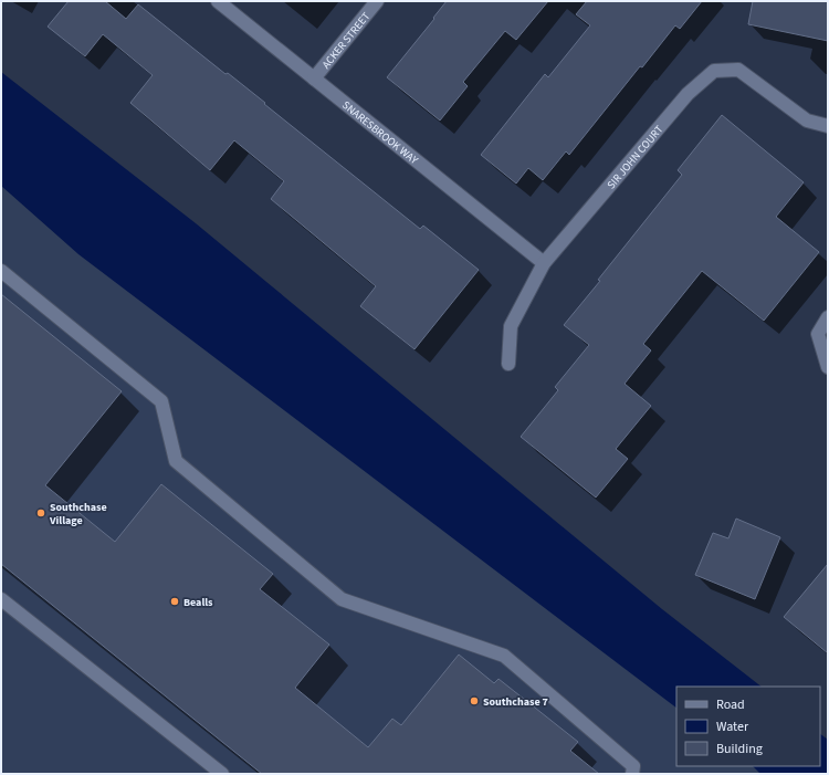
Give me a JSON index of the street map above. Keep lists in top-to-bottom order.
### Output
{
  "streets": {
    "street": ["ACKER STREET", "SNARESBROOK WAY", "SIR JOHN COURT"]
  },
  "crossings": [
    ["ACKER STREET", "SNARESBROOK WAY"],
    ["SNARESBROOK WAY", "SIR JOHN COURT"]
  ],
  "places": ["Southchase Village", "Bealls", "Southchase 7"],
  "legend": ["Road", "Water", "Building"]
}
